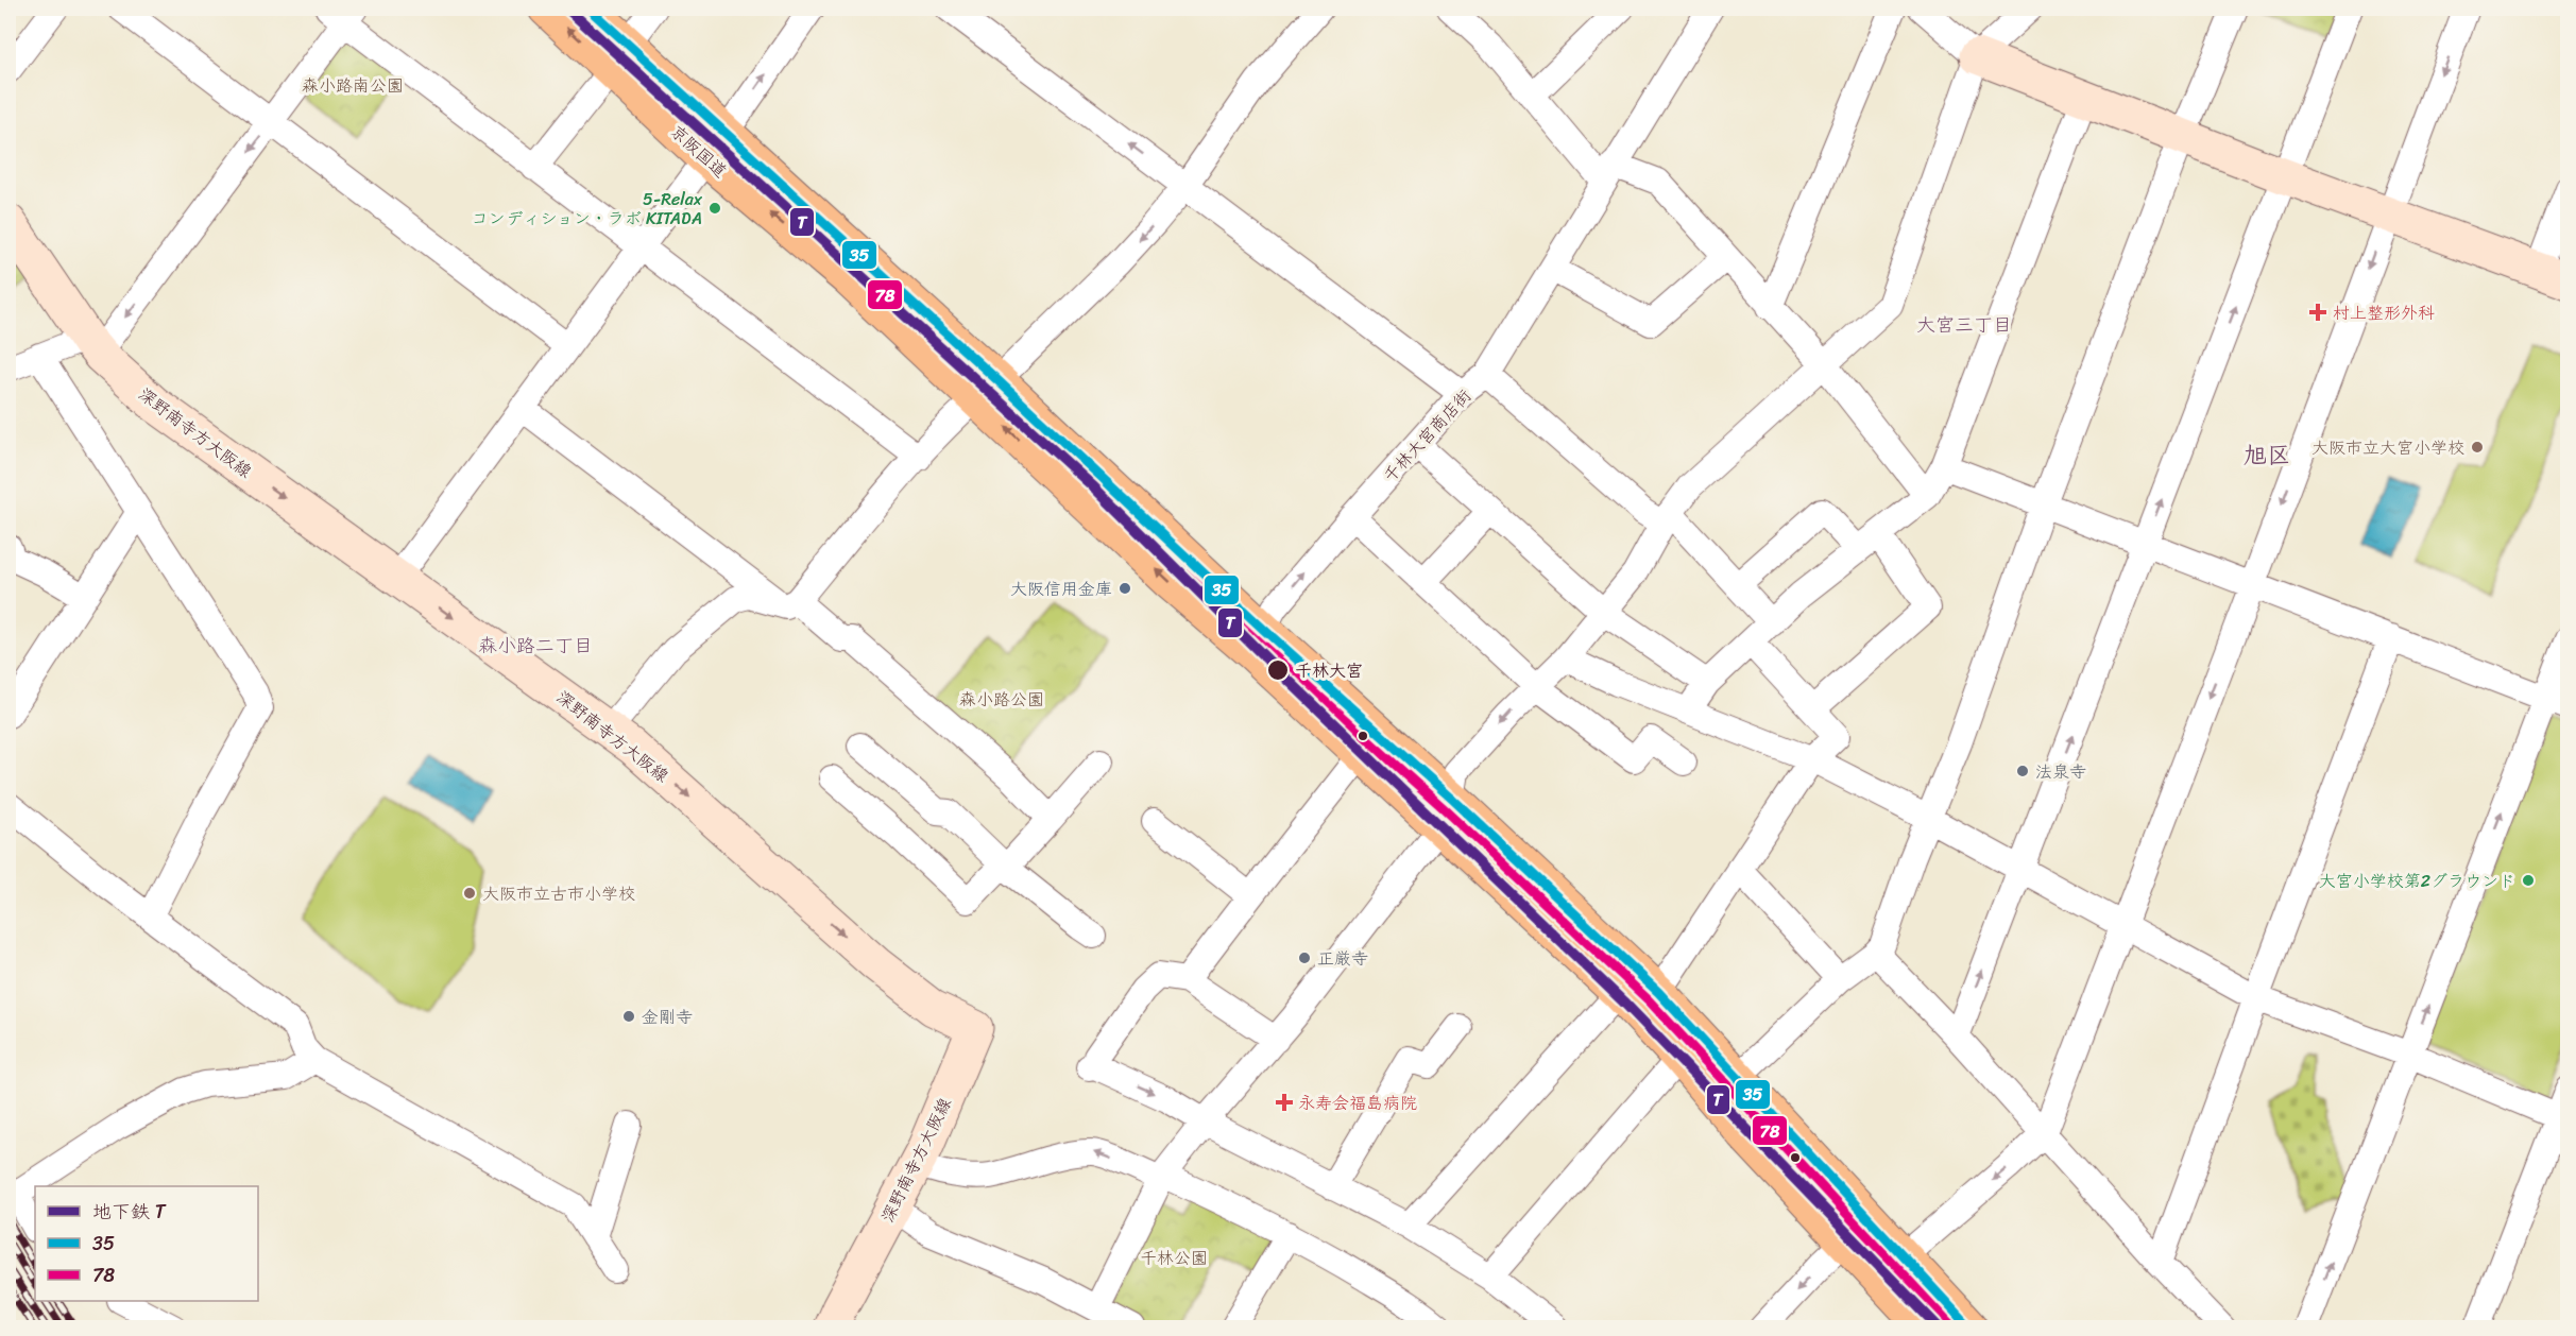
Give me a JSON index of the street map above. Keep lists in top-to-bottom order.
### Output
{
  "streets": {
    "highway": ["京阪国道"],
    "main road": ["深野南寺方大阪線"],
    "street": ["千林大宮商店街"]
  },
  "crossings": [
    ["京阪国道", "千林大宮商店街"]
  ],
  "one_way": ["深野南寺方大阪線"],
  "districts": ["大宮三丁目", "旭区", "森小路二丁目"],
  "parks": ["森小路南公園", "森小路公園", "千林公園"],
  "places": {
    "other": [
      "5-Relax コンディション・ラボ KITADA",
      "大阪市立大宮小学校",
      "大阪信用金庫",
      "千林大宮",
      "法泉寺",
      "大宮小学校第2グラウンド",
      "大阪市立古市小学校",
      "正厳寺",
      "金剛寺"
    ],
    "health": ["村上整形外科", "永寿会福島病院"]
  },
  "lines": ["metro line T", "transit line 35", "transit line 78"],
  "legend": ["地下鉄 T", "35", "78"]
}
